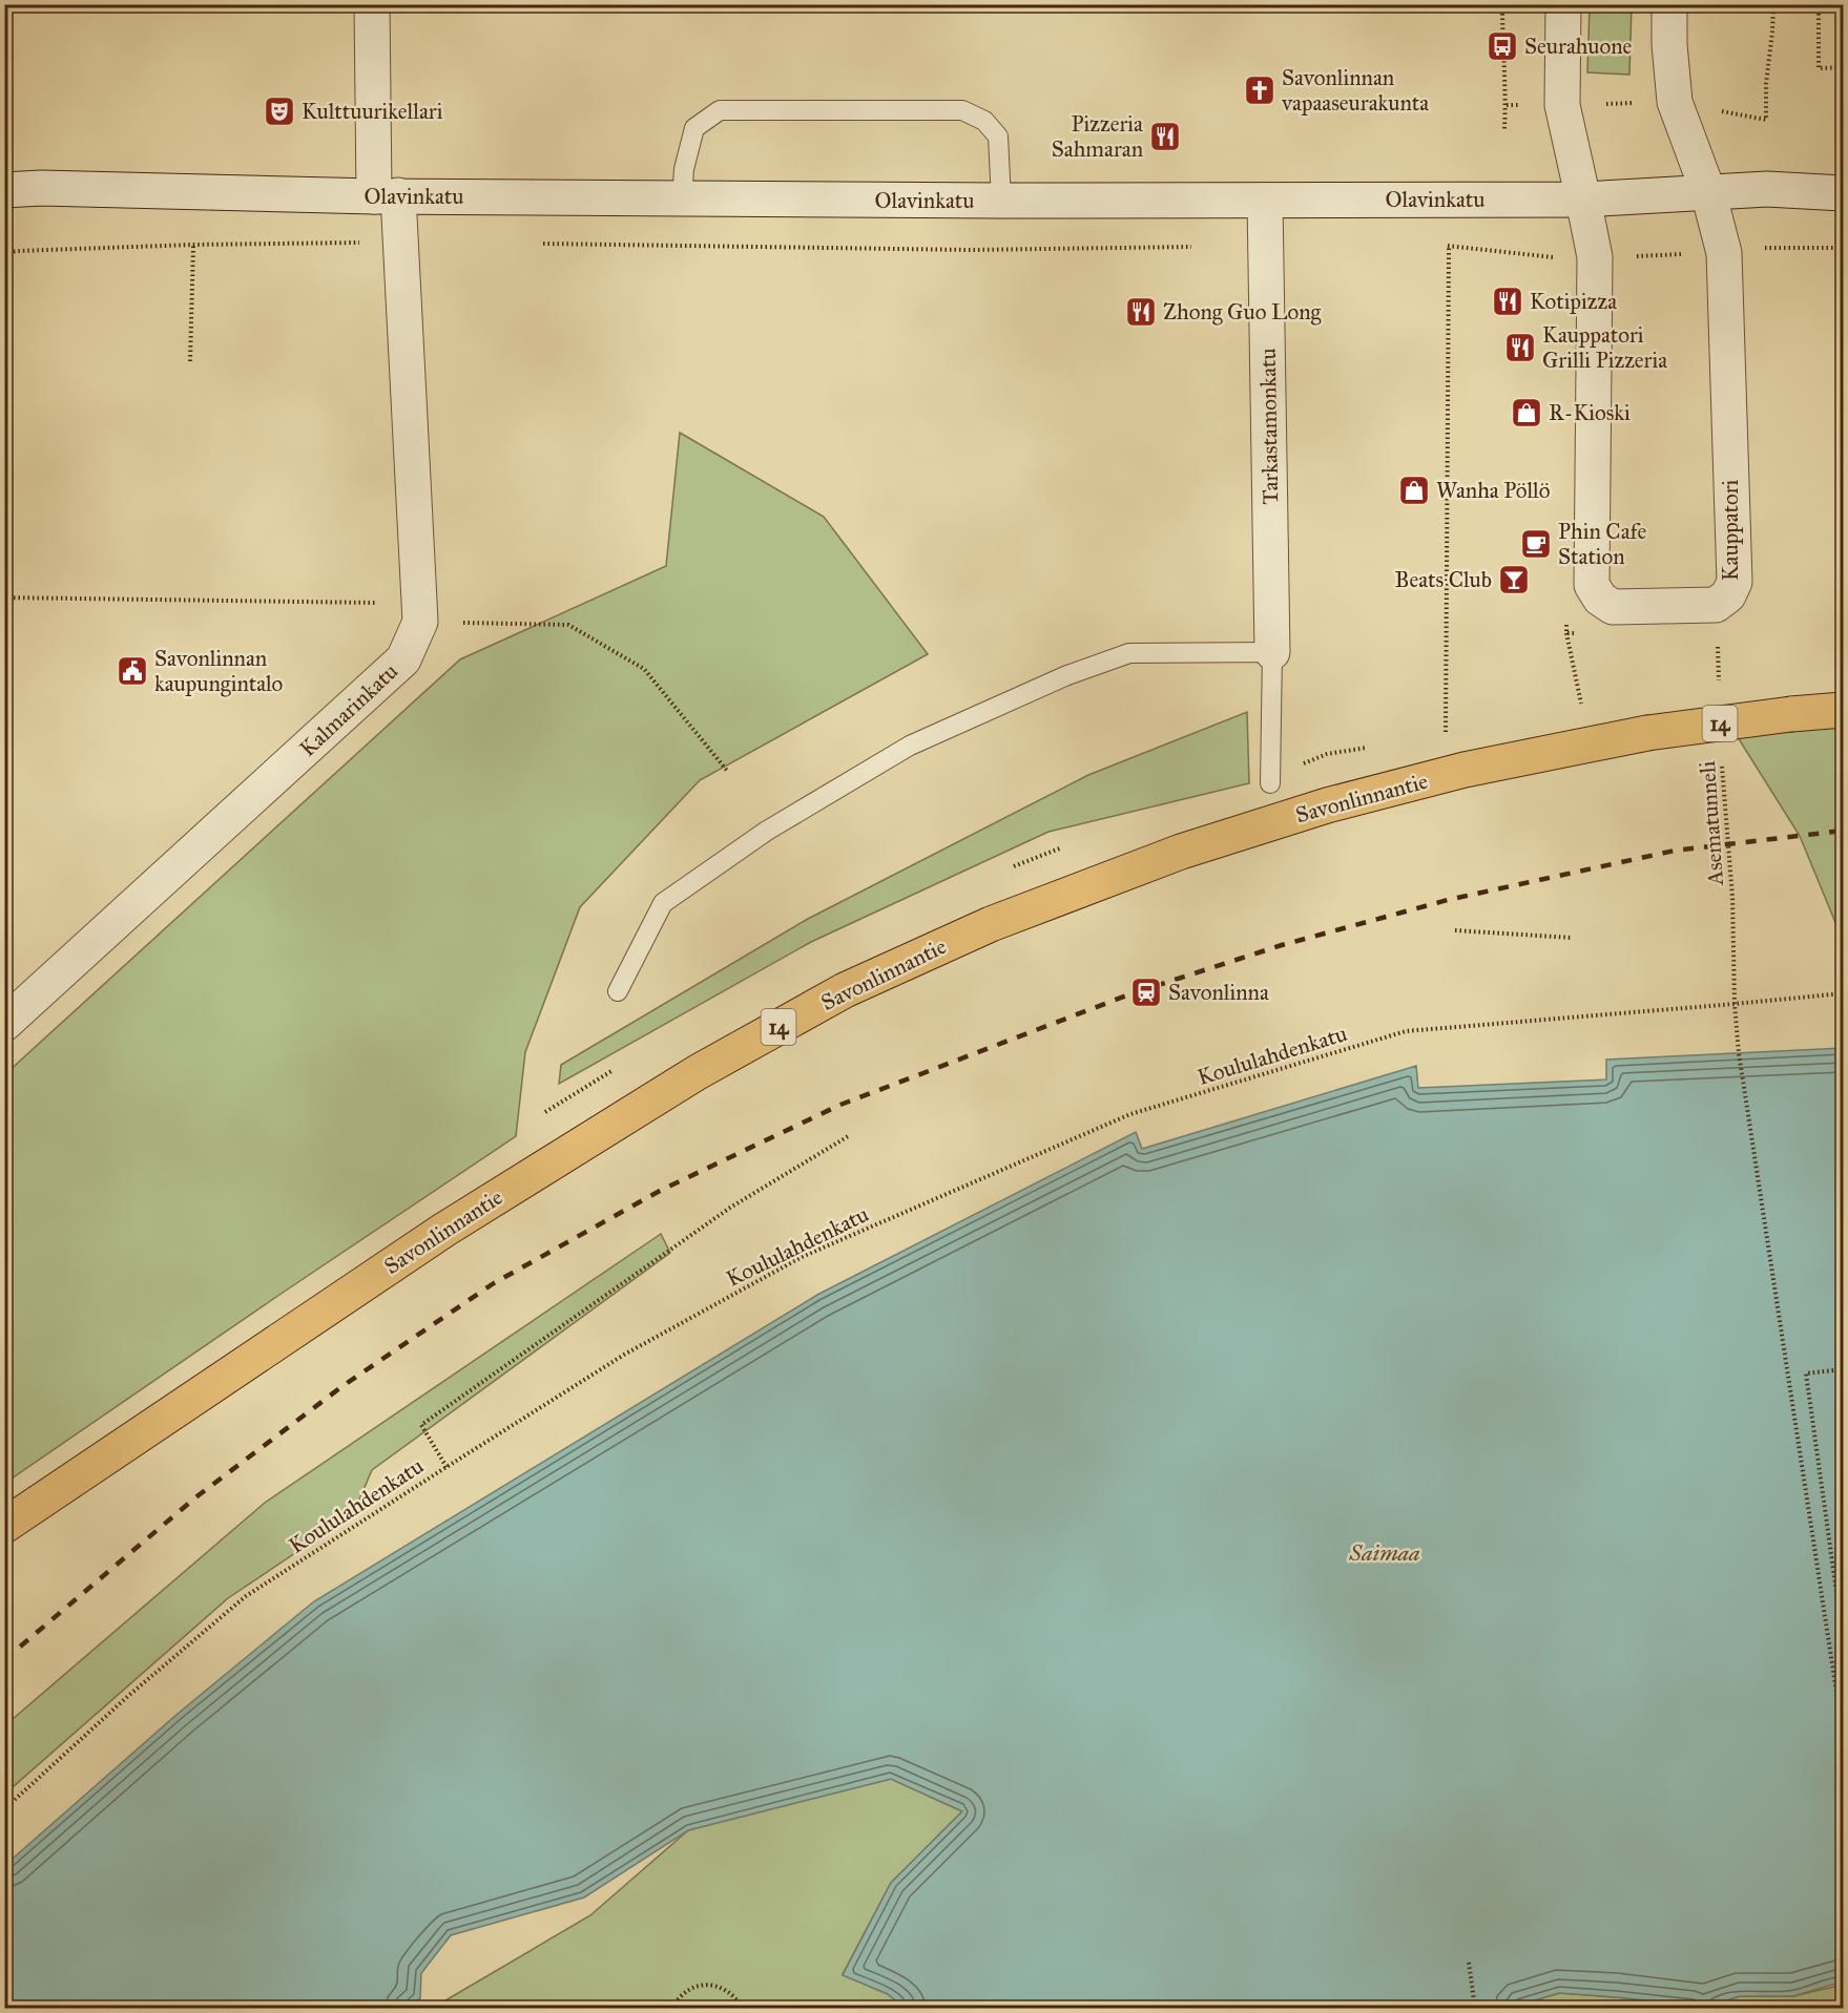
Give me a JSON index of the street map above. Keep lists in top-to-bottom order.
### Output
{
  "streets": {
    "highway": ["14", "Savonlinnantie"],
    "street": [
      "Olavinkatu",
      "Tarkastamonkatu",
      "Kauppatori",
      "Kalmarinkatu"
    ],
    "path": ["Asematunneli", "Koululahdenkatu"]
  },
  "crossings": [
    ["Olavinkatu", "Tarkastamonkatu"],
    ["Olavinkatu", "Kauppatori"],
    ["Olavinkatu", "Kalmarinkatu"],
    ["Asematunneli", "Koululahdenkatu"]
  ],
  "water": ["Saimaa"],
  "places": {
    "bus stop": ["Seurahuone"],
    "church": ["Savonlinnan vapaaseurakunta"],
    "theatre": ["Kulttuurikellari"],
    "restaurant": [
      "Pizzeria Sahmaran",
      "Kotipizza",
      "Zhong Guo Long",
      "Kauppatori Grilli Pizzeria"
    ],
    "shop": ["R-Kioski", "Wanha Pöllö"],
    "cafe": ["Phin Cafe Station"],
    "bar": ["Beats Club"],
    "public building": ["Savonlinnan kaupungintalo"],
    "station": ["Savonlinna"]
  }
}
